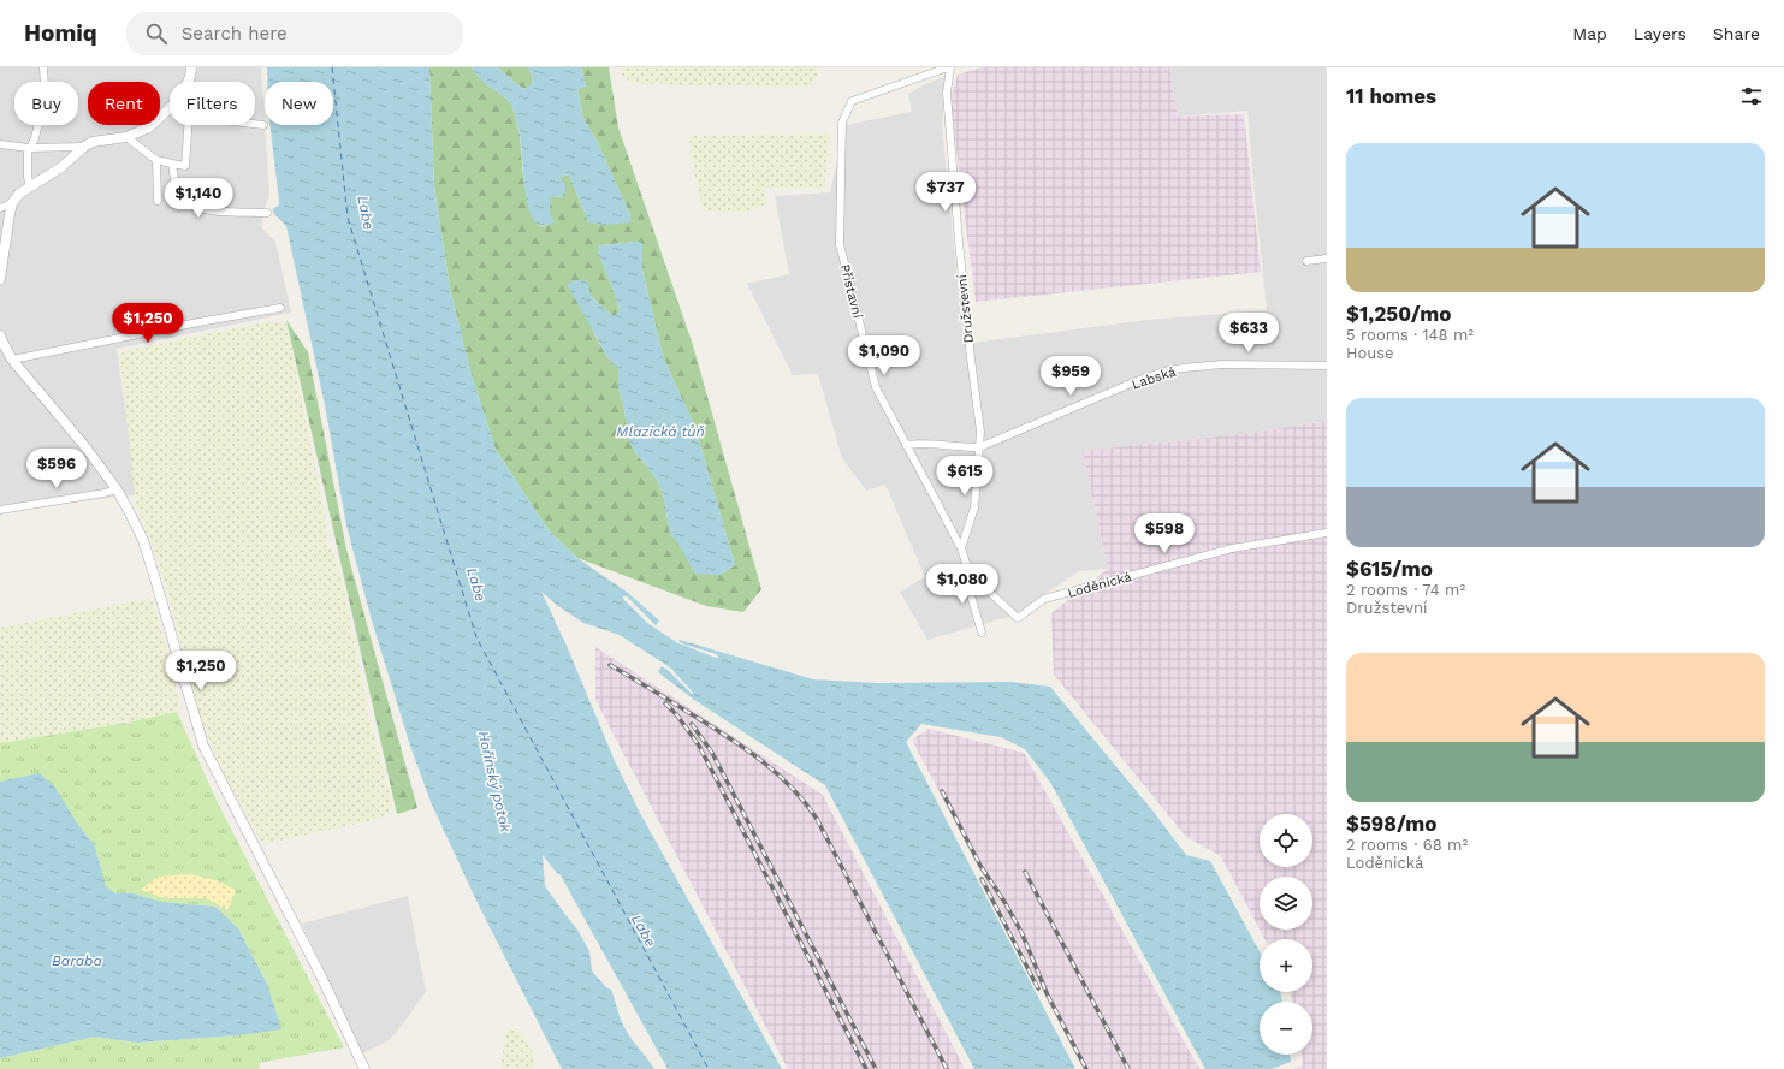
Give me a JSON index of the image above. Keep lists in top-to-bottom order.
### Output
{
  "streets": {
    "street": [
      "Přístavní",
      "Družstevní",
      "Labská",
      "Loděnická"
    ]
  },
  "crossings": [
    ["Přístavní", "Družstevní"],
    ["Přístavní", "Labská"],
    ["Přístavní", "Loděnická"],
    ["Družstevní", "Labská"]
  ],
  "water": [
    "Labe",
    "Mlazická tůň",
    "Hořínský potok",
    "Baraba"
  ],
  "page": {
    "header": "Homiq",
    "search": "Search here",
    "nav": ["Map", "Layers", "Share"],
    "heading": "11 homes",
    "chip": [
      "Buy",
      "Rent",
      "Filters",
      "New"
    ],
    "list": [
      {
        "name": "$1,250/mo",
        "note": "5 rooms · 148 m² · House"
      },
      {
        "name": "$615/mo",
        "note": "2 rooms · 74 m² · Družstevní"
      },
      {
        "name": "$598/mo",
        "note": "2 rooms · 68 m² · Loděnická"
      }
    ],
    "price": [
      "$737",
      "$1,140",
      "$1,250",
      "$633",
      "$1,090",
      "$959",
      "$596",
      "$615",
      "$598",
      "$1,080",
      "$1,250"
    ],
    "map_buttons": ["+", "−"]
  }
}
